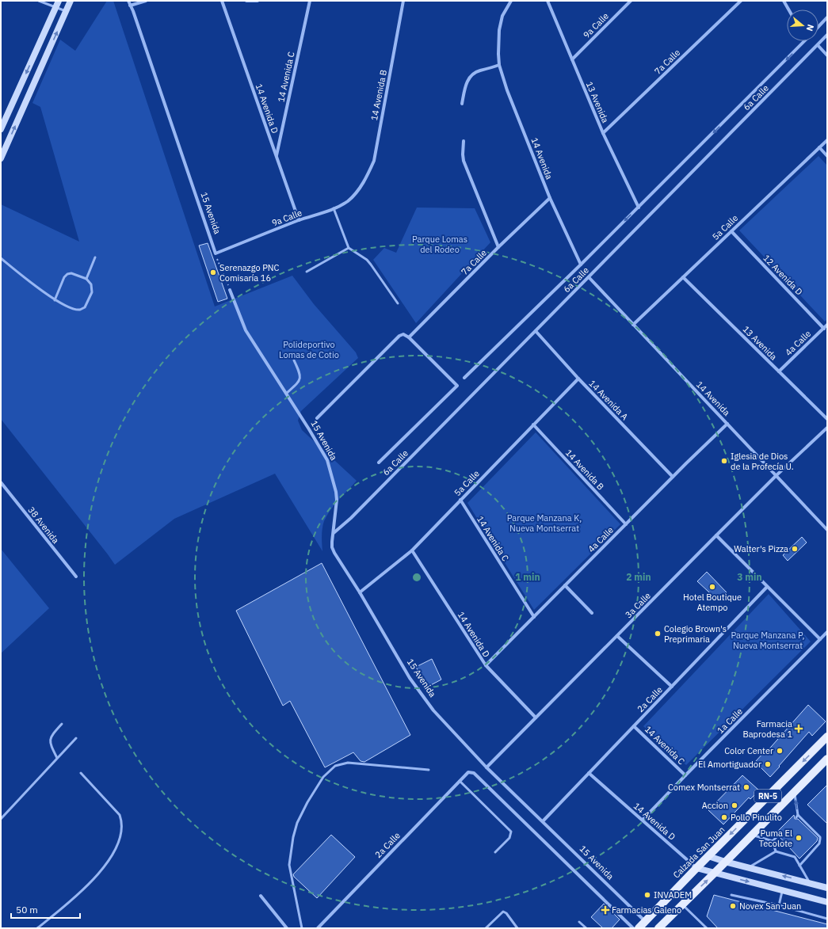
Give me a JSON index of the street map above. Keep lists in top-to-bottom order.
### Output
{
  "streets": {
    "main road": ["RN-5", "Calzada San Juan"],
    "street": [
      "9a Calle",
      "7a Calle",
      "14 Avenida C",
      "14 Avenida B",
      "6a Calle",
      "13 Avenida",
      "14 Avenida D",
      "14 Avenida",
      "15 Avenida",
      "5a Calle",
      "12 Avenida D",
      "4a Calle",
      "14 Avenida A",
      "38 Avenida",
      "3a Calle",
      "2a Calle",
      "1a Calle"
    ]
  },
  "crossings": [
    ["9a Calle", "14 Avenida B"],
    ["9a Calle", "13 Avenida"],
    ["9a Calle", "14 Avenida D"],
    ["9a Calle", "15 Avenida"],
    ["7a Calle", "6a Calle"],
    ["7a Calle", "13 Avenida"],
    ["7a Calle", "14 Avenida"],
    ["14 Avenida C", "14 Avenida D"],
    ["14 Avenida C", "5a Calle"],
    ["14 Avenida C", "4a Calle"],
    ["14 Avenida C", "2a Calle"],
    ["14 Avenida C", "1a Calle"],
    ["14 Avenida B", "5a Calle"],
    ["14 Avenida B", "4a Calle"],
    ["6a Calle", "13 Avenida"],
    ["6a Calle", "14 Avenida"],
    ["6a Calle", "15 Avenida"],
    ["6a Calle", "14 Avenida A"],
    ["13 Avenida", "5a Calle"],
    ["13 Avenida", "4a Calle"],
    ["14 Avenida D", "5a Calle"],
    ["14 Avenida D", "4a Calle"],
    ["14 Avenida D", "3a Calle"],
    ["14 Avenida D", "2a Calle"],
    ["14 Avenida D", "1a Calle"],
    ["14 Avenida D", "Calzada San Juan"],
    ["14 Avenida", "5a Calle"],
    ["14 Avenida", "4a Calle"],
    ["14 Avenida", "3a Calle"],
    ["15 Avenida", "5a Calle"],
    ["15 Avenida", "3a Calle"],
    ["15 Avenida", "2a Calle"],
    ["15 Avenida", "Calzada San Juan"],
    ["5a Calle", "12 Avenida D"],
    ["5a Calle", "14 Avenida A"],
    ["12 Avenida D", "4a Calle"],
    ["4a Calle", "14 Avenida A"]
  ],
  "parks": [
    "Parque Lomas del Rodeo",
    "Polideportivo Lomas de Cotio",
    "Parque Manzana K, Nueva Montserrat",
    "Parque Manzana P, Nueva Montserrat"
  ],
  "places": {
    "other": [
      "Serenazgo PNC Comisaría 16",
      "Iglesia de Dios de la Profecía U.",
      "Walter's Pizza",
      "Hotel Boutique Atempo",
      "Colegio Brown's Preprimaria",
      "Color Center",
      "El Amortiguador",
      "Comex Montserrat",
      "Accion",
      "Pollo Pinulito",
      "Puma El Tecolote",
      "INVADEM",
      "Novex San Juan"
    ],
    "health": ["Farmacia Baprodesa 1", "Farmacias Galeno"]
  },
  "scale_bar": "50 m",
  "north": "right",
  "rings": ["1 min", "2 min", "3 min"]
}
